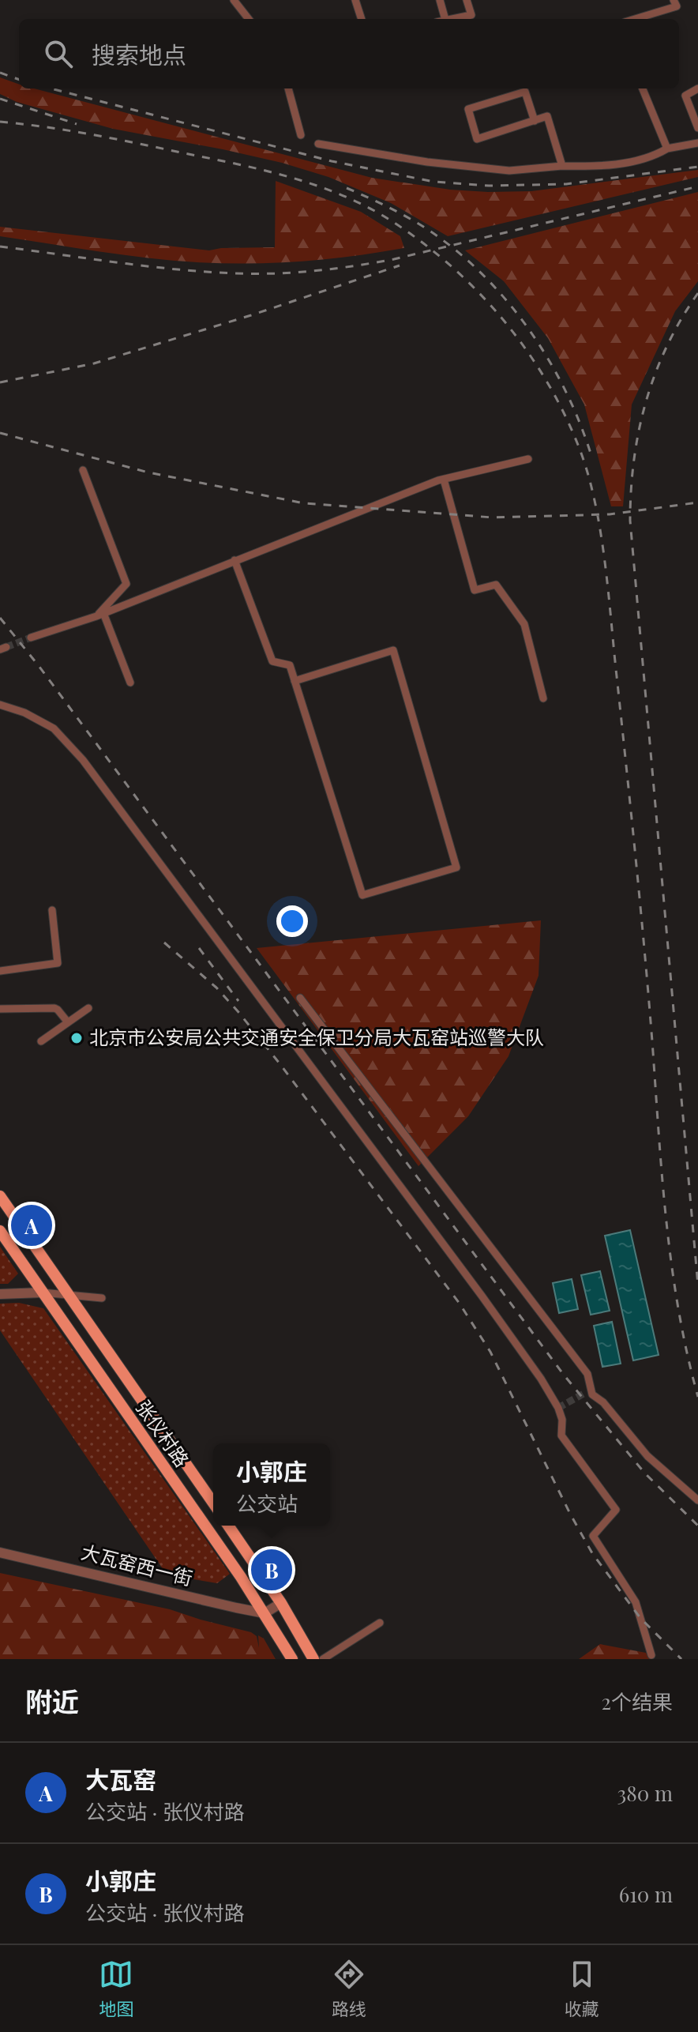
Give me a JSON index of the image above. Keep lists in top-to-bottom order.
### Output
{
  "streets": {
    "main road": ["张仪村路"],
    "street": ["大瓦窑西一街"]
  },
  "crossings": [
    ["张仪村路", "大瓦窑西一街"]
  ],
  "places": ["北京市公安局公共交通安全保卫分局大瓦窑站巡警大队"],
  "page": {
    "search": "搜索地点",
    "pins": ["A", "B"],
    "popup": ["小郭庄", "公交站"],
    "heading": ["附近", "2个结果"],
    "list": [
      {
        "mark": "A",
        "name": "大瓦窑",
        "note": "公交站 · 张仪村路",
        "value": "380 m"
      },
      {
        "mark": "B",
        "name": "小郭庄",
        "note": "公交站 · 张仪村路",
        "value": "610 m"
      }
    ],
    "nav": ["地图", "路线", "收藏"]
  }
}
